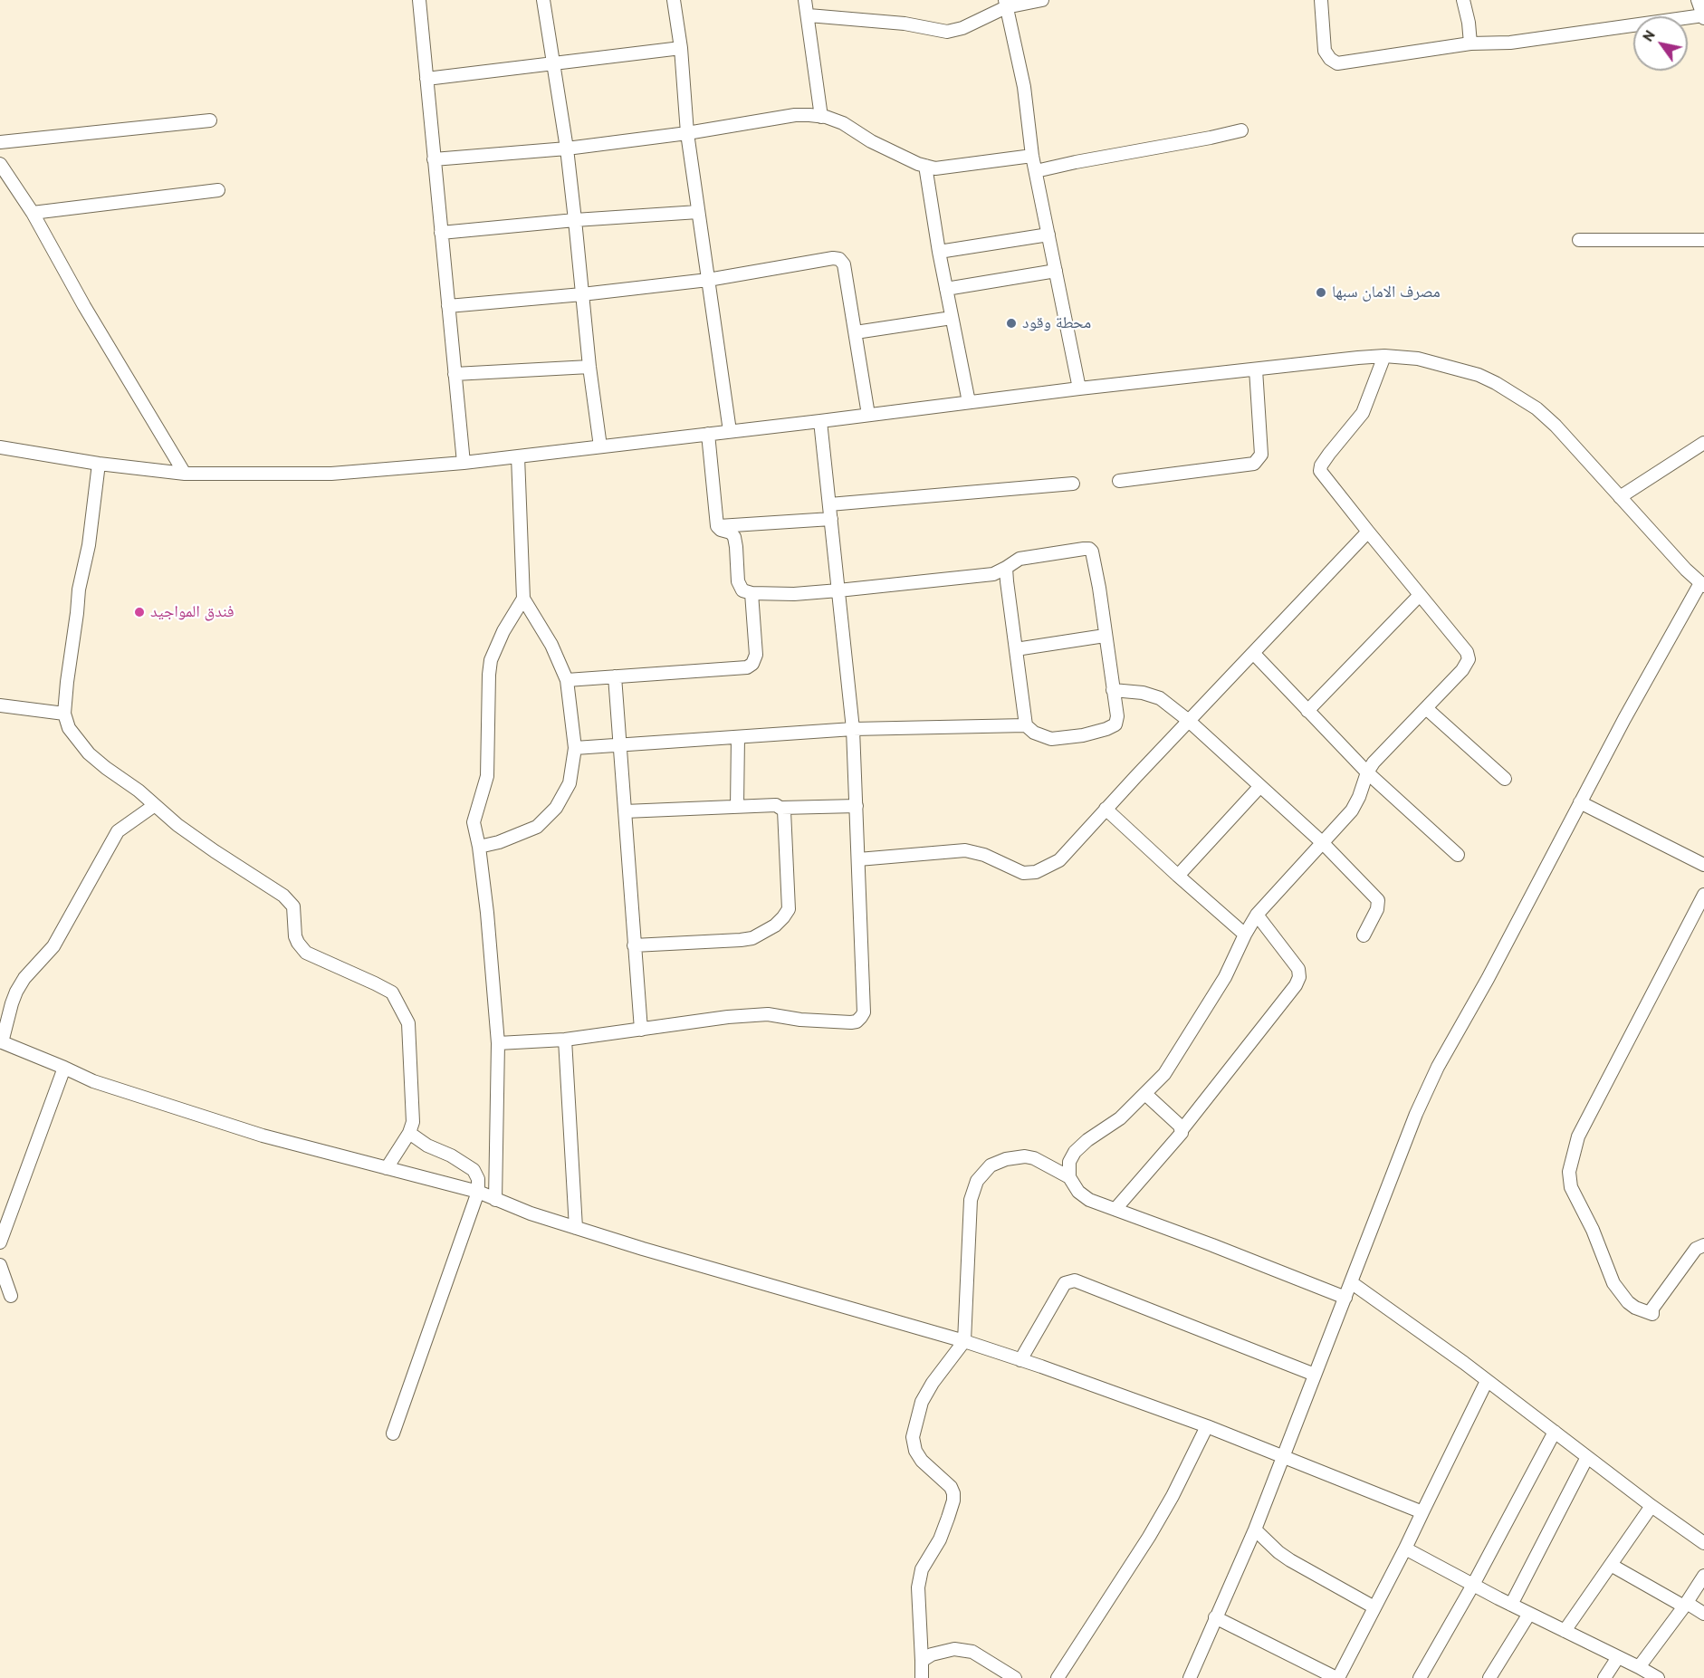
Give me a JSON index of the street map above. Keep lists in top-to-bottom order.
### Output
{
  "places": ["مصرف الامان سبها", "محطة وقود", "فندق المواجيد"],
  "north": "top left"
}
